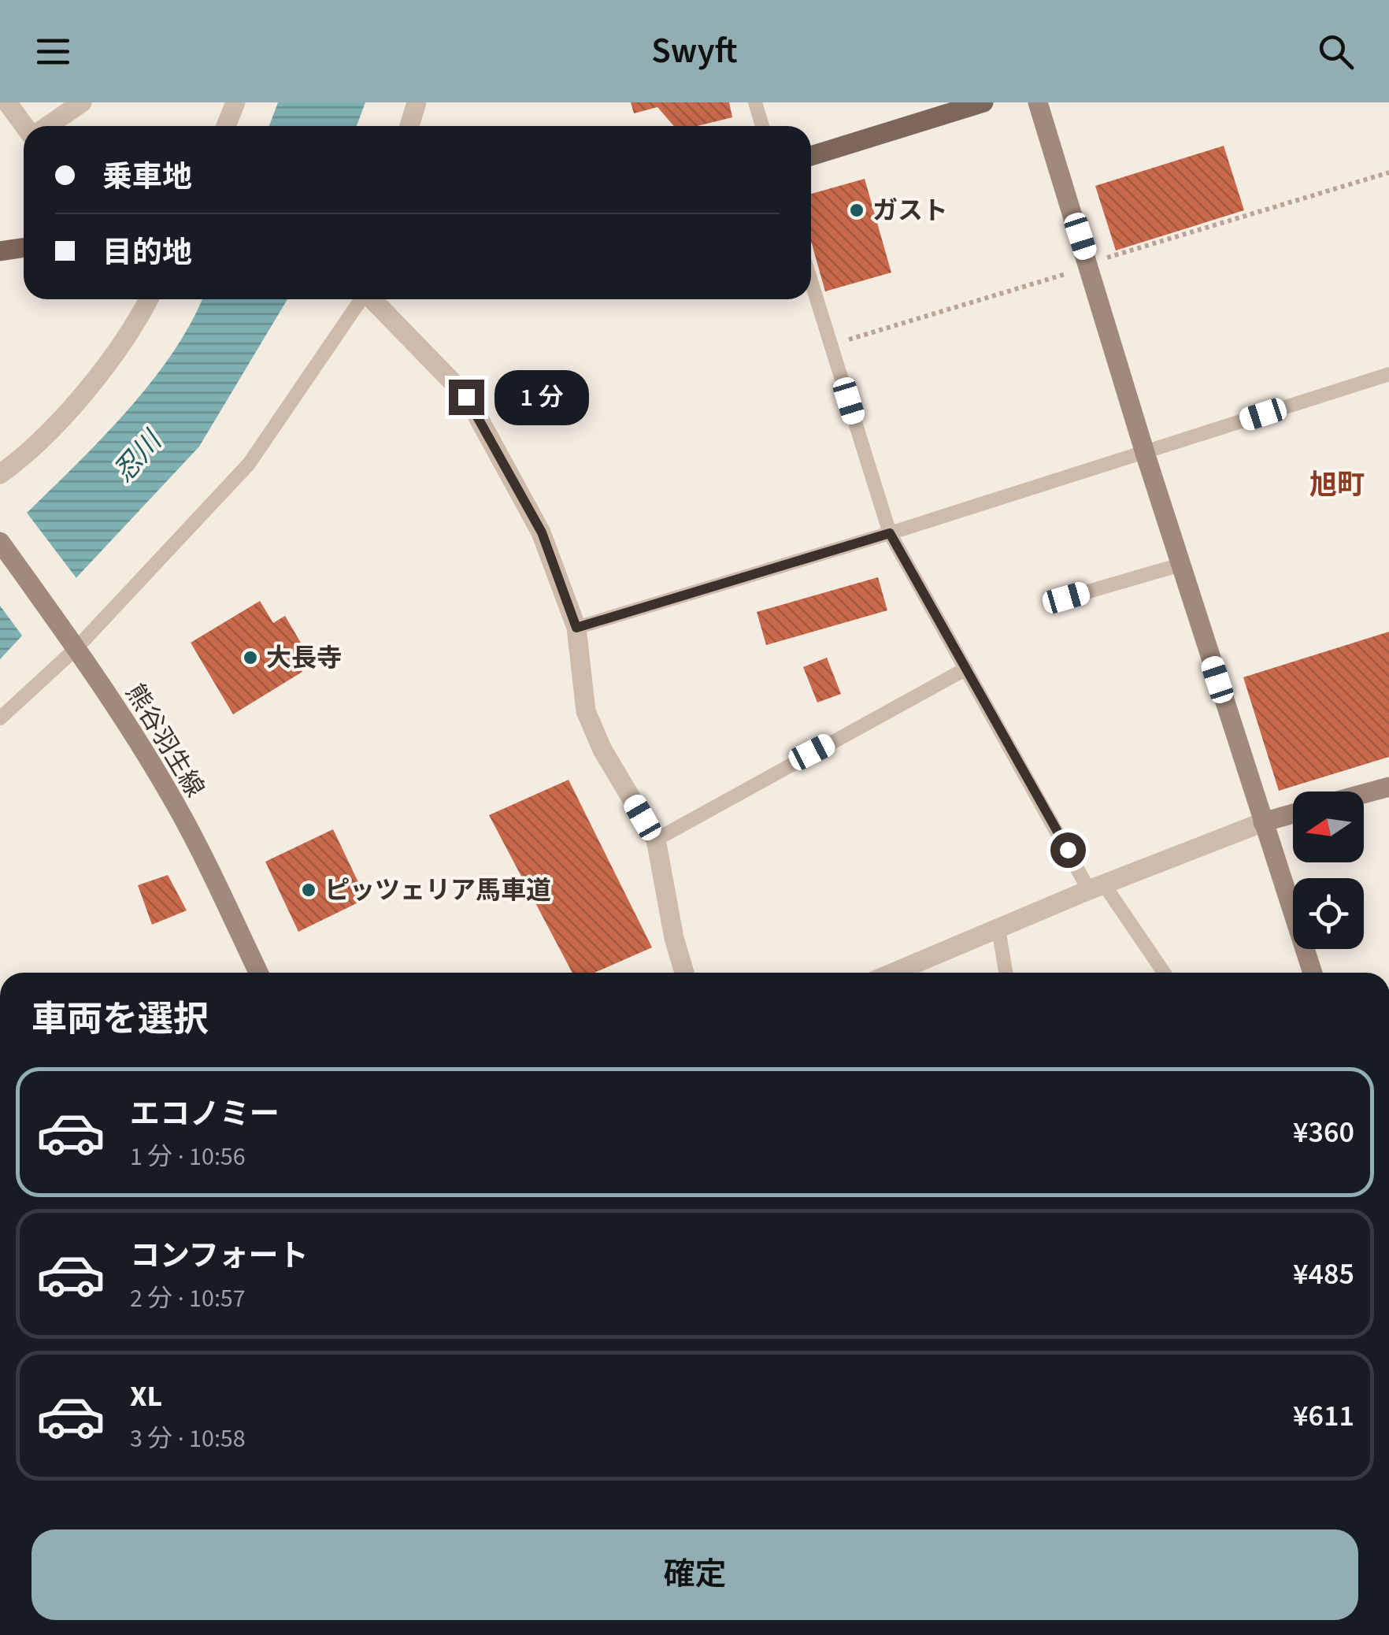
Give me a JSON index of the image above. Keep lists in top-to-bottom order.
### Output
{
  "streets": {
    "street": ["熊谷羽生線"]
  },
  "districts": ["旭町"],
  "water": ["忍川"],
  "places": ["ガスト", "大長寺", "ピッツェリア馬車道"],
  "north": "left",
  "page": {
    "header": "Swyft",
    "banner": ["乗車地", "目的地"],
    "bubble": "1 分",
    "heading": "車両を選択",
    "list": [
      {
        "name": "エコノミー",
        "note": "1 分 · 10:56",
        "value": "¥360"
      },
      {
        "name": "コンフォート",
        "note": "2 分 · 10:57",
        "value": "¥485"
      },
      {
        "name": "XL",
        "note": "3 分 · 10:58",
        "value": "¥611"
      }
    ],
    "buttons": "確定"
  }
}
